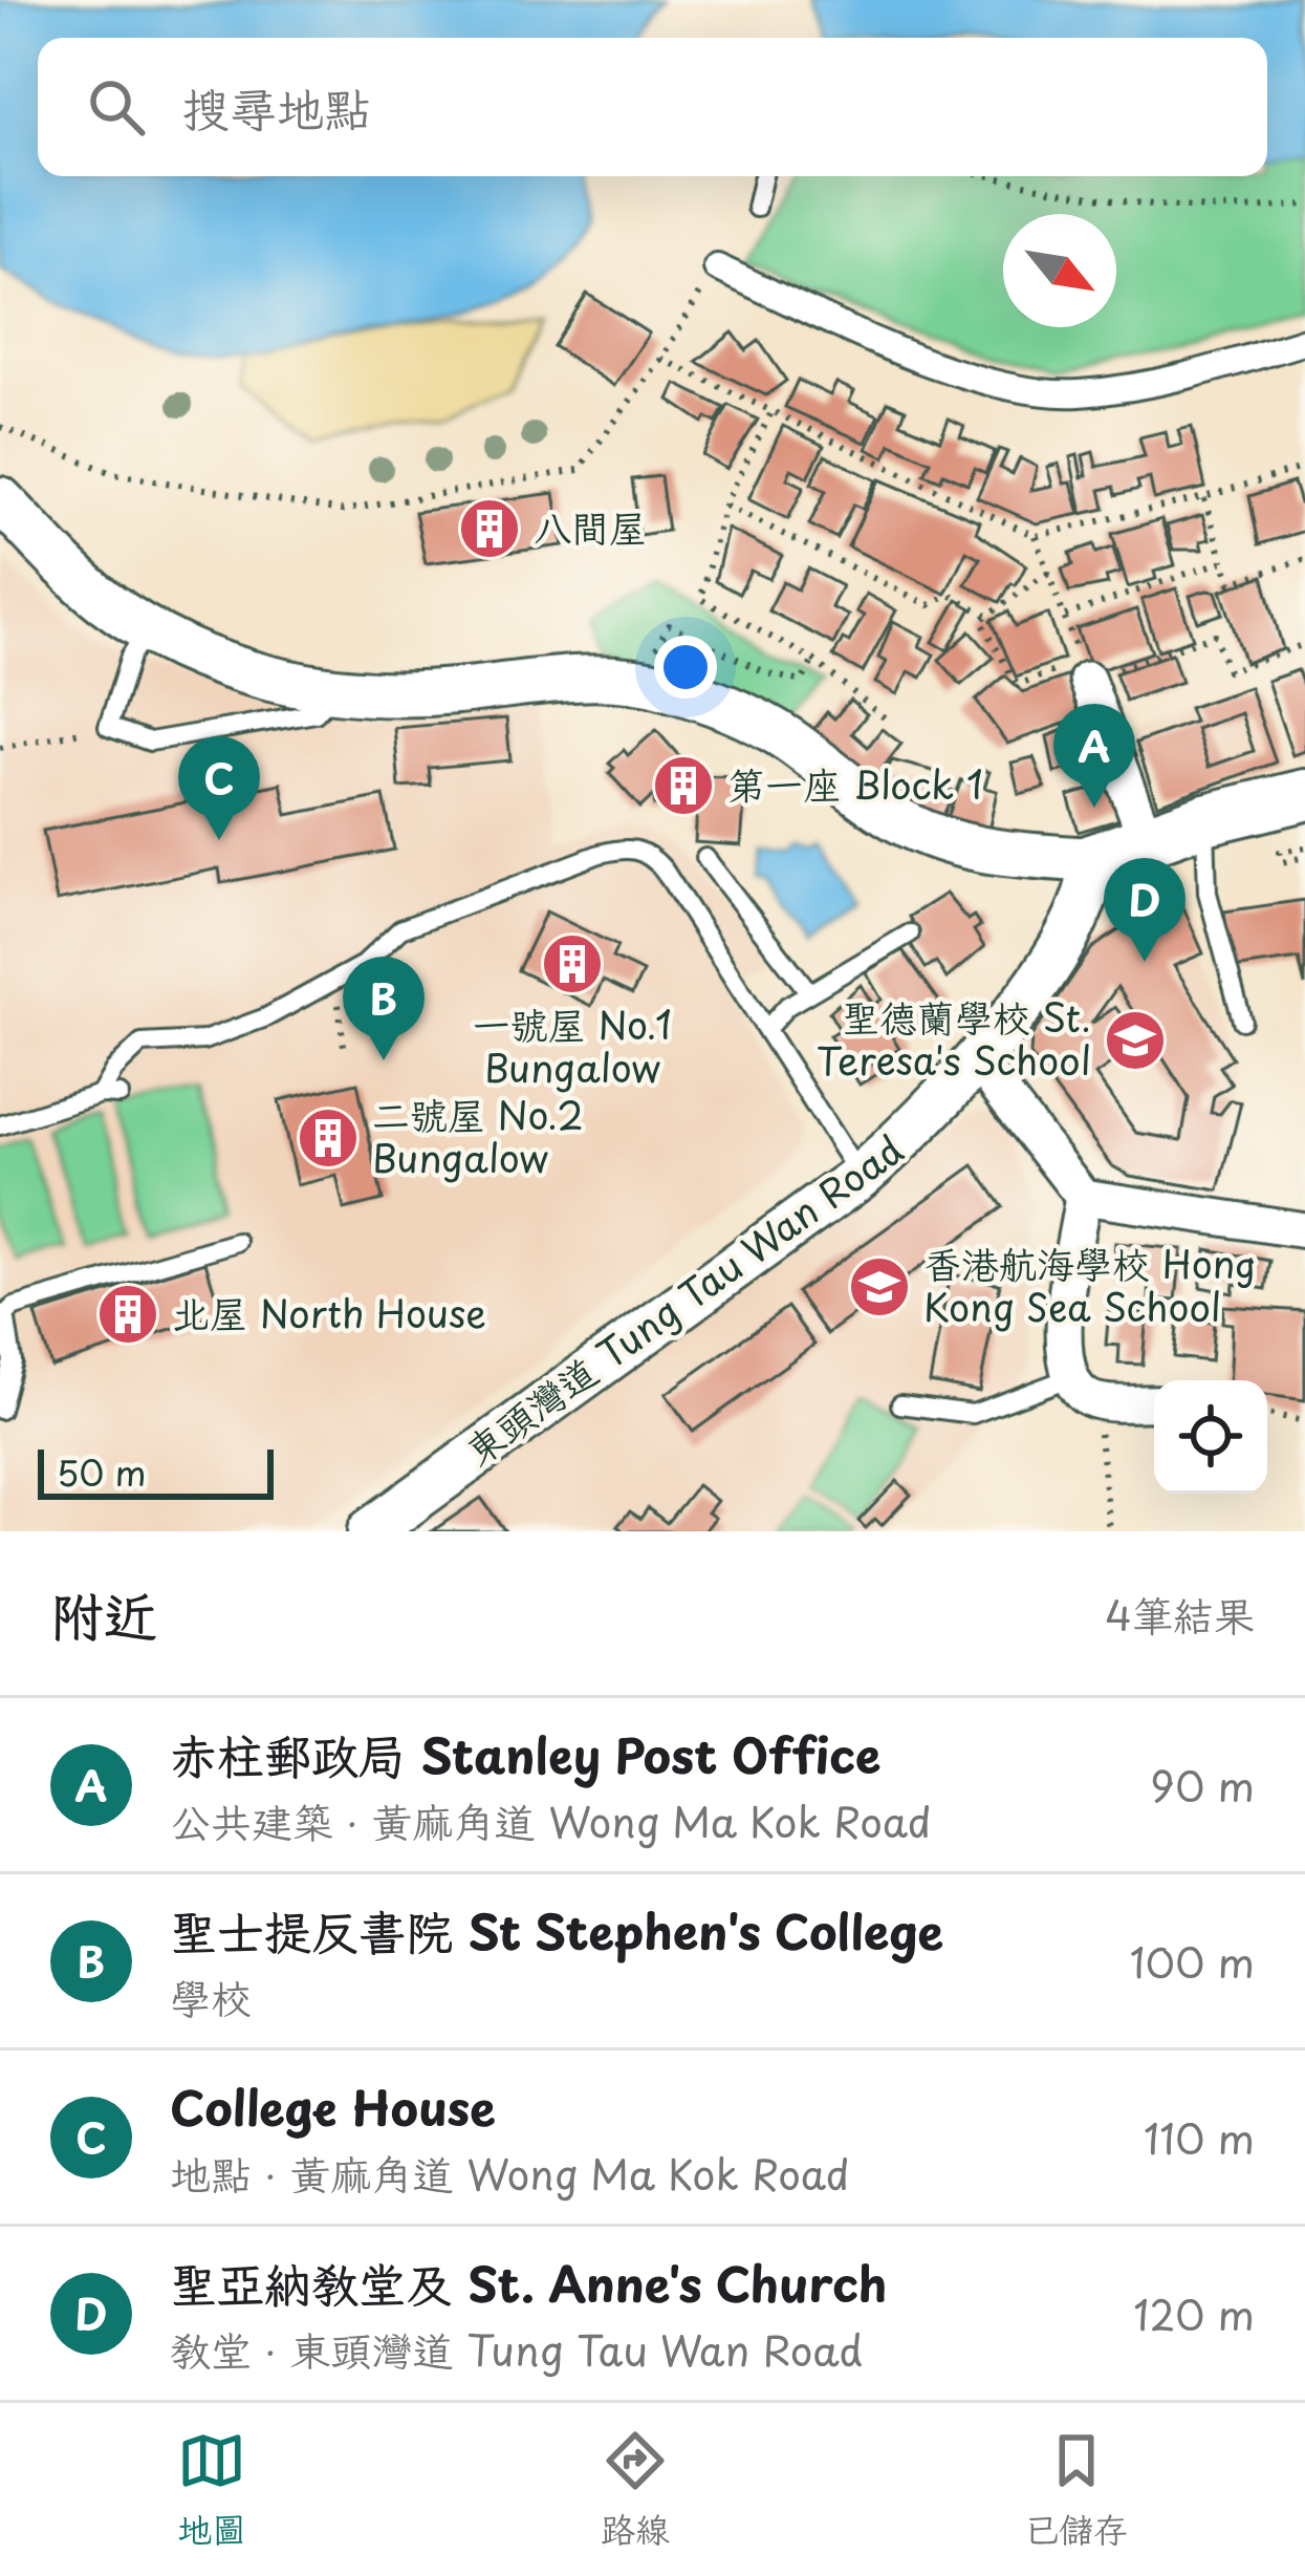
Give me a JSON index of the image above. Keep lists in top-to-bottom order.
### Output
{
  "streets": {
    "street": ["東頭灣道 Tung Tau Wan Road"]
  },
  "places": {
    "building": [
      "八間屋",
      "第一座 Block 1",
      "一號屋 No.1 Bungalow",
      "二號屋 No.2 Bungalow",
      "北屋 North House"
    ],
    "school or university": ["聖德蘭學校 St. Teresa's School", "香港航海學校 Hong Kong Sea School"]
  },
  "scale_bar": "50 m",
  "north": "bottom right",
  "page": {
    "search": "搜尋地點",
    "pins": [
      "A",
      "C",
      "D",
      "B"
    ],
    "scale": "50 m",
    "heading": ["附近", "4筆結果"],
    "list": [
      {
        "mark": "A",
        "name": "赤柱郵政局 Stanley Post Office",
        "note": "公共建築 · 黃麻角道 Wong Ma Kok Road",
        "value": "90 m"
      },
      {
        "mark": "B",
        "name": "聖士提反書院 St Stephen's College",
        "note": "學校",
        "value": "100 m"
      },
      {
        "mark": "C",
        "name": "College House",
        "note": "地點 · 黃麻角道 Wong Ma Kok Road",
        "value": "110 m"
      },
      {
        "mark": "D",
        "name": "聖亞納教堂及 St. Anne's Church",
        "note": "教堂 · 東頭灣道 Tung Tau Wan Road",
        "value": "120 m"
      }
    ],
    "nav": ["地圖", "路線", "已儲存"]
  }
}
